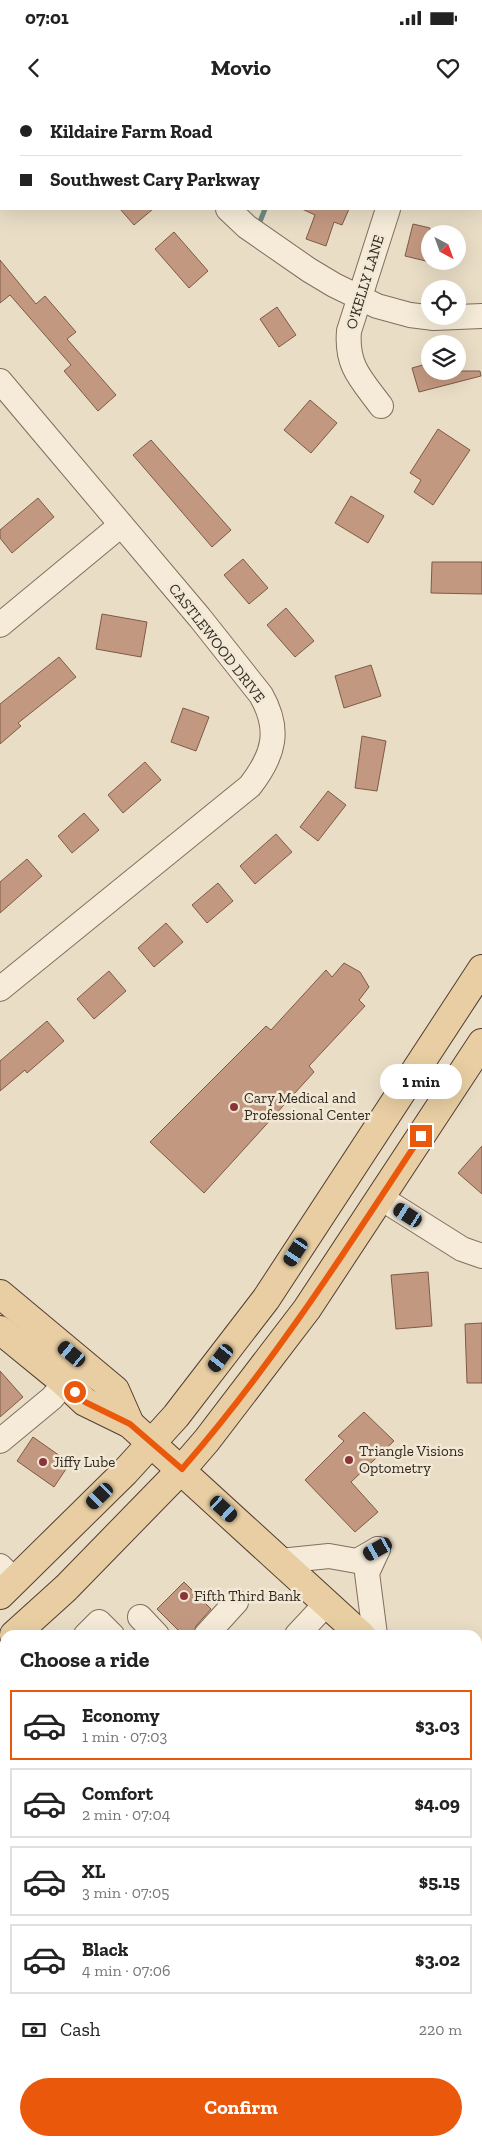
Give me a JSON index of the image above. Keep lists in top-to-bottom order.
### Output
{
  "streets": {
    "street": ["O'KELLY LANE", "CASTLEWOOD DRIVE"]
  },
  "places": [
    "Cary Medical and Professional Center",
    "Triangle Visions Optometry",
    "Jiffy Lube",
    "Fifth Third Bank"
  ],
  "north": "bottom right",
  "page": {
    "status": "07:01",
    "header": "Movio",
    "banner": ["Kildaire Farm Road", "Southwest Cary Parkway"],
    "bubble": "1 min",
    "heading": "Choose a ride",
    "list": [
      {
        "name": "Economy",
        "note": "1 min · 07:03",
        "value": "$3.03"
      },
      {
        "name": "Comfort",
        "note": "2 min · 07:04",
        "value": "$4.09"
      },
      {
        "name": "XL",
        "note": "3 min · 07:05",
        "value": "$5.15"
      },
      {
        "name": "Black",
        "note": "4 min · 07:06",
        "value": "$3.02"
      }
    ],
    "pay": ["Cash", "220 m"],
    "buttons": "Confirm"
  }
}
